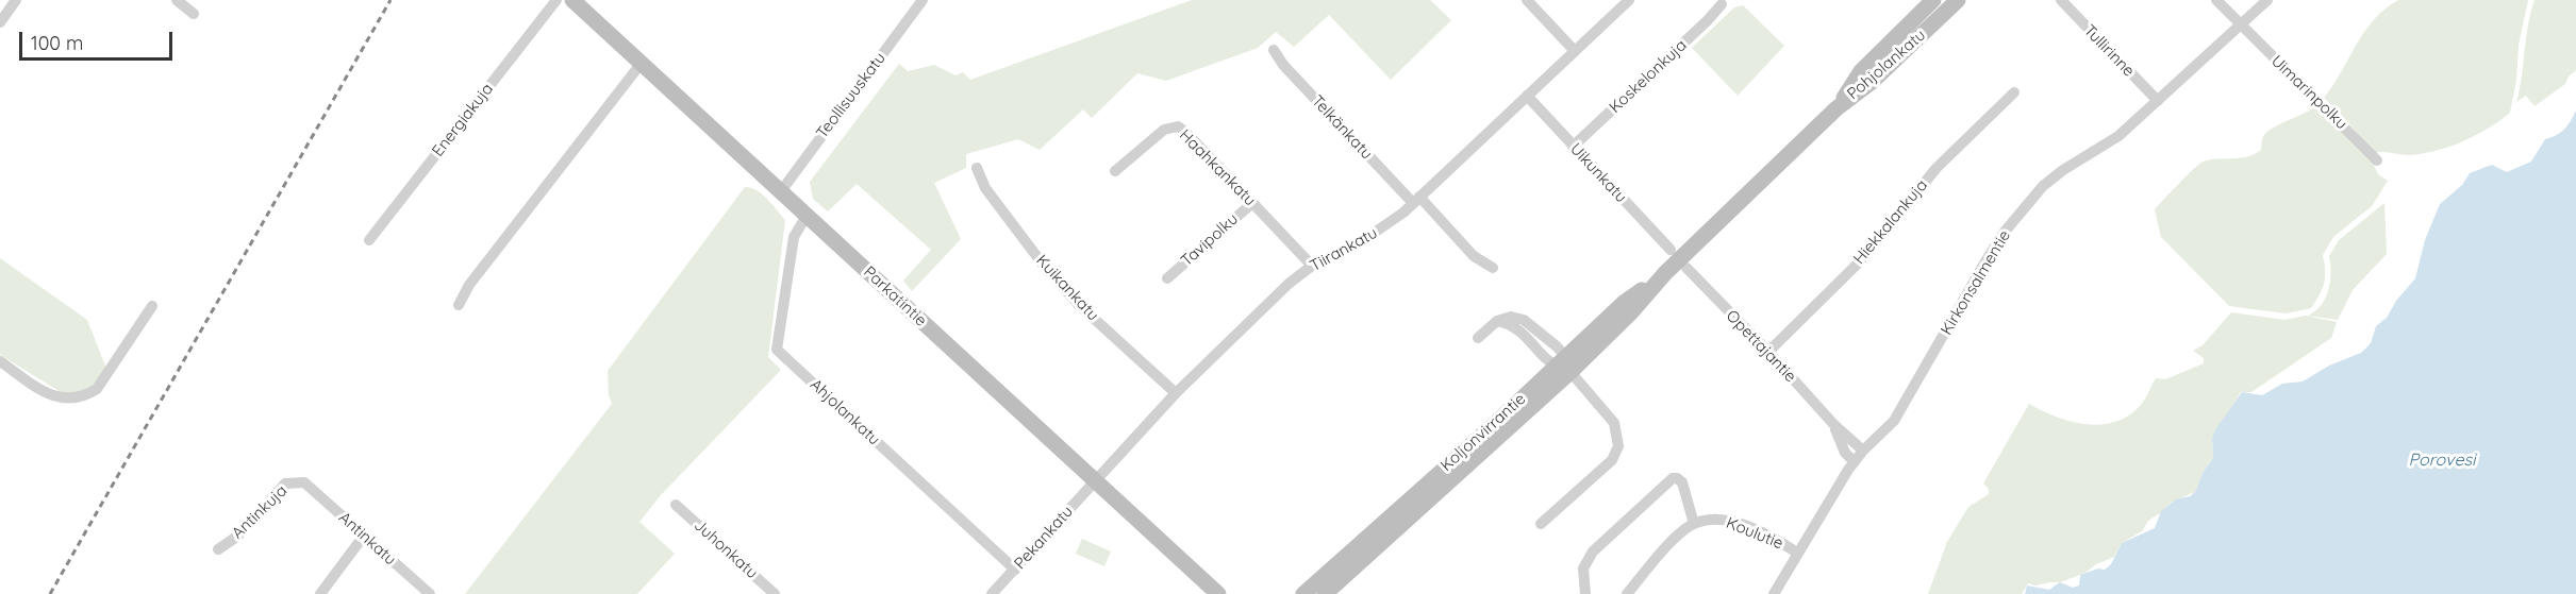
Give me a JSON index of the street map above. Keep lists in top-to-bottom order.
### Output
{
  "streets": {
    "main road": ["Pohjolankatu", "Parkatintie", "Koljonvirrantie"],
    "street": [
      "Tullirinne",
      "Koskelonkuja",
      "Uimarinpolku",
      "Teollisuuskatu",
      "Energiakuja",
      "Telkänkatu",
      "Haahkankatu",
      "Uikunkatu",
      "Hiekkalankuja",
      "Tavipolku",
      "Tiirankatu",
      "Kirkonsalmentie",
      "Kuikankatu",
      "Opettajantie",
      "Ahjolankatu",
      "Antinkuja",
      "Koulutie",
      "Pekankatu",
      "Antinkatu",
      "Juhonkatu"
    ]
  },
  "crossings": [
    ["Tullirinne", "Kirkonsalmentie"],
    ["Pohjolankatu", "Koljonvirrantie"],
    ["Koskelonkuja", "Uikunkatu"],
    ["Uimarinpolku", "Kirkonsalmentie"],
    ["Teollisuuskatu", "Parkatintie"],
    ["Telkänkatu", "Tiirankatu"],
    ["Haahkankatu", "Tavipolku"],
    ["Haahkankatu", "Tiirankatu"],
    ["Uikunkatu", "Tiirankatu"],
    ["Hiekkalankuja", "Opettajantie"],
    ["Tiirankatu", "Kuikankatu"],
    ["Tiirankatu", "Parkatintie"],
    ["Tiirankatu", "Pekankatu"],
    ["Kirkonsalmentie", "Opettajantie"],
    ["Kirkonsalmentie", "Koulutie"],
    ["Parkatintie", "Ahjolankatu"],
    ["Parkatintie", "Pekankatu"],
    ["Ahjolankatu", "Pekankatu"],
    ["Antinkuja", "Antinkatu"]
  ],
  "water": ["Porovesi"],
  "scale_bar": "100 m"
}
